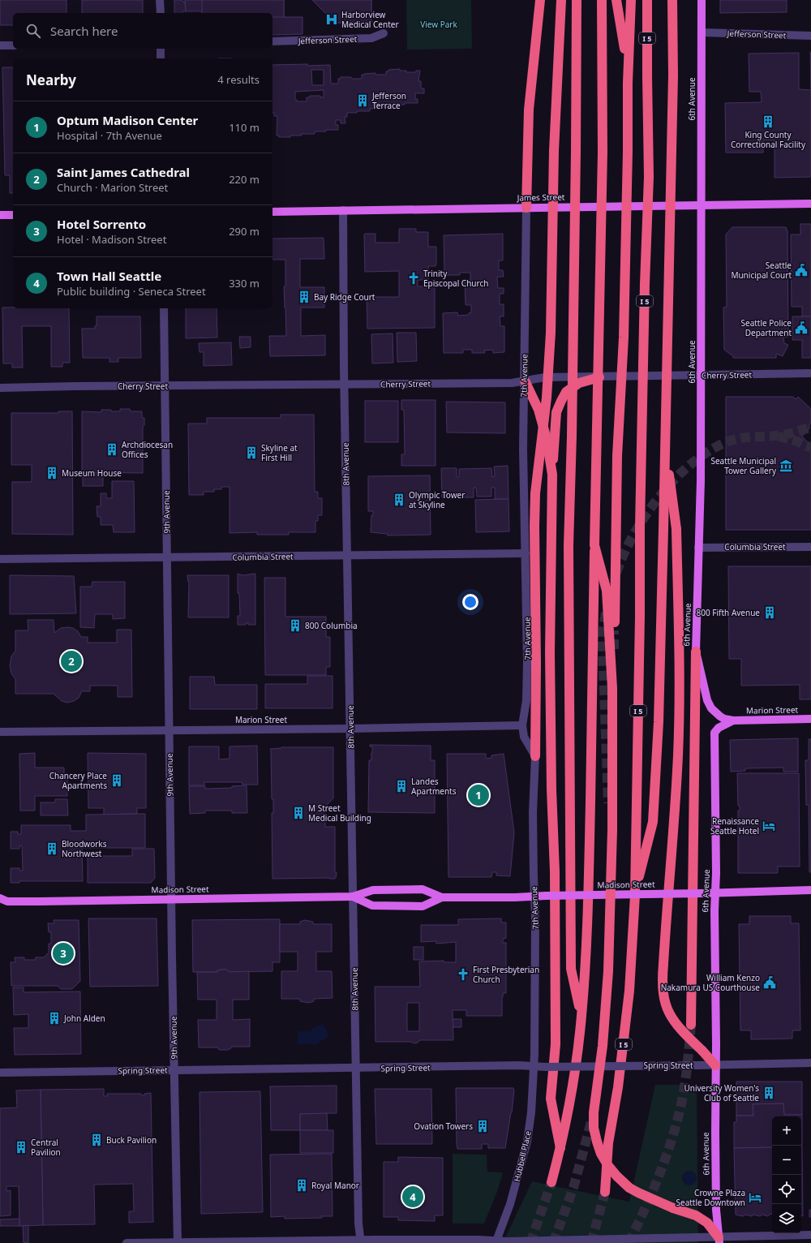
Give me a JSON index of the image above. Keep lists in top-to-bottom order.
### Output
{
  "streets": {
    "highway": ["I 5"],
    "main road": [
      "6th Avenue",
      "James Street",
      "Marion Street",
      "Madison Street"
    ],
    "street": [
      "Jefferson Street",
      "Cherry Street",
      "7th Avenue",
      "8th Avenue",
      "9th Avenue",
      "Columbia Street",
      "Spring Street",
      "Hubbell Place"
    ]
  },
  "crossings": [
    ["Jefferson Street", "6th Avenue"],
    ["6th Avenue", "James Street"],
    ["6th Avenue", "Cherry Street"],
    ["6th Avenue", "Columbia Street"],
    ["6th Avenue", "Marion Street"],
    ["6th Avenue", "Madison Street"],
    ["6th Avenue", "Spring Street"],
    ["James Street", "7th Avenue"],
    ["James Street", "8th Avenue"],
    ["Cherry Street", "7th Avenue"],
    ["Cherry Street", "8th Avenue"],
    ["Cherry Street", "9th Avenue"],
    ["7th Avenue", "Columbia Street"],
    ["7th Avenue", "Marion Street"],
    ["7th Avenue", "Madison Street"],
    ["7th Avenue", "Spring Street"],
    ["7th Avenue", "Hubbell Place"],
    ["8th Avenue", "Columbia Street"],
    ["8th Avenue", "Marion Street"],
    ["8th Avenue", "Madison Street"],
    ["8th Avenue", "Spring Street"],
    ["9th Avenue", "Columbia Street"],
    ["9th Avenue", "Marion Street"],
    ["9th Avenue", "Madison Street"],
    ["9th Avenue", "Spring Street"],
    ["Spring Street", "Hubbell Place"]
  ],
  "parks": ["View Park"],
  "places": {
    "hospital": ["Harborview Medical Center"],
    "building": [
      "Jefferson Terrace",
      "King County Correctional Facility",
      "Bay Ridge Court",
      "Archdiocesan Offices",
      "Skyline at First Hill",
      "Museum House",
      "Olympic Tower at Skyline",
      "800 Fifth Avenue",
      "800 Columbia",
      "Chancery Place Apartments",
      "Landes Apartments",
      "M Street Medical Building",
      "Bloodworks Northwest",
      "John Alden",
      "University Women's Club of Seattle",
      "Ovation Towers",
      "Buck Pavilion",
      "Central Pavilion",
      "Royal Manor"
    ],
    "public building": ["Seattle Municipal Court", "Seattle Police Department", "William Kenzo Nakamura US Courthouse"],
    "church": ["Trinity Episcopal Church", "First Presbyterian Church"],
    "museum": ["Seattle Municipal Tower Gallery"],
    "hotel": ["Renaissance Seattle Hotel", "Crowne Plaza Seattle Downtown"]
  },
  "page": {
    "search": "Search here",
    "heading": ["Nearby", "4 results"],
    "list": [
      {
        "mark": "1",
        "name": "Optum Madison Center",
        "note": "Hospital · 7th Avenue",
        "value": "110 m"
      },
      {
        "mark": "2",
        "name": "Saint James Cathedral",
        "note": "Church · Marion Street",
        "value": "220 m"
      },
      {
        "mark": "3",
        "name": "Hotel Sorrento",
        "note": "Hotel · Madison Street",
        "value": "290 m"
      },
      {
        "mark": "4",
        "name": "Town Hall Seattle",
        "note": "Public building · Seneca Street",
        "value": "330 m"
      }
    ],
    "pins": [
      "2",
      "1",
      "3",
      "4"
    ],
    "map_buttons": ["+", "−"]
  }
}
